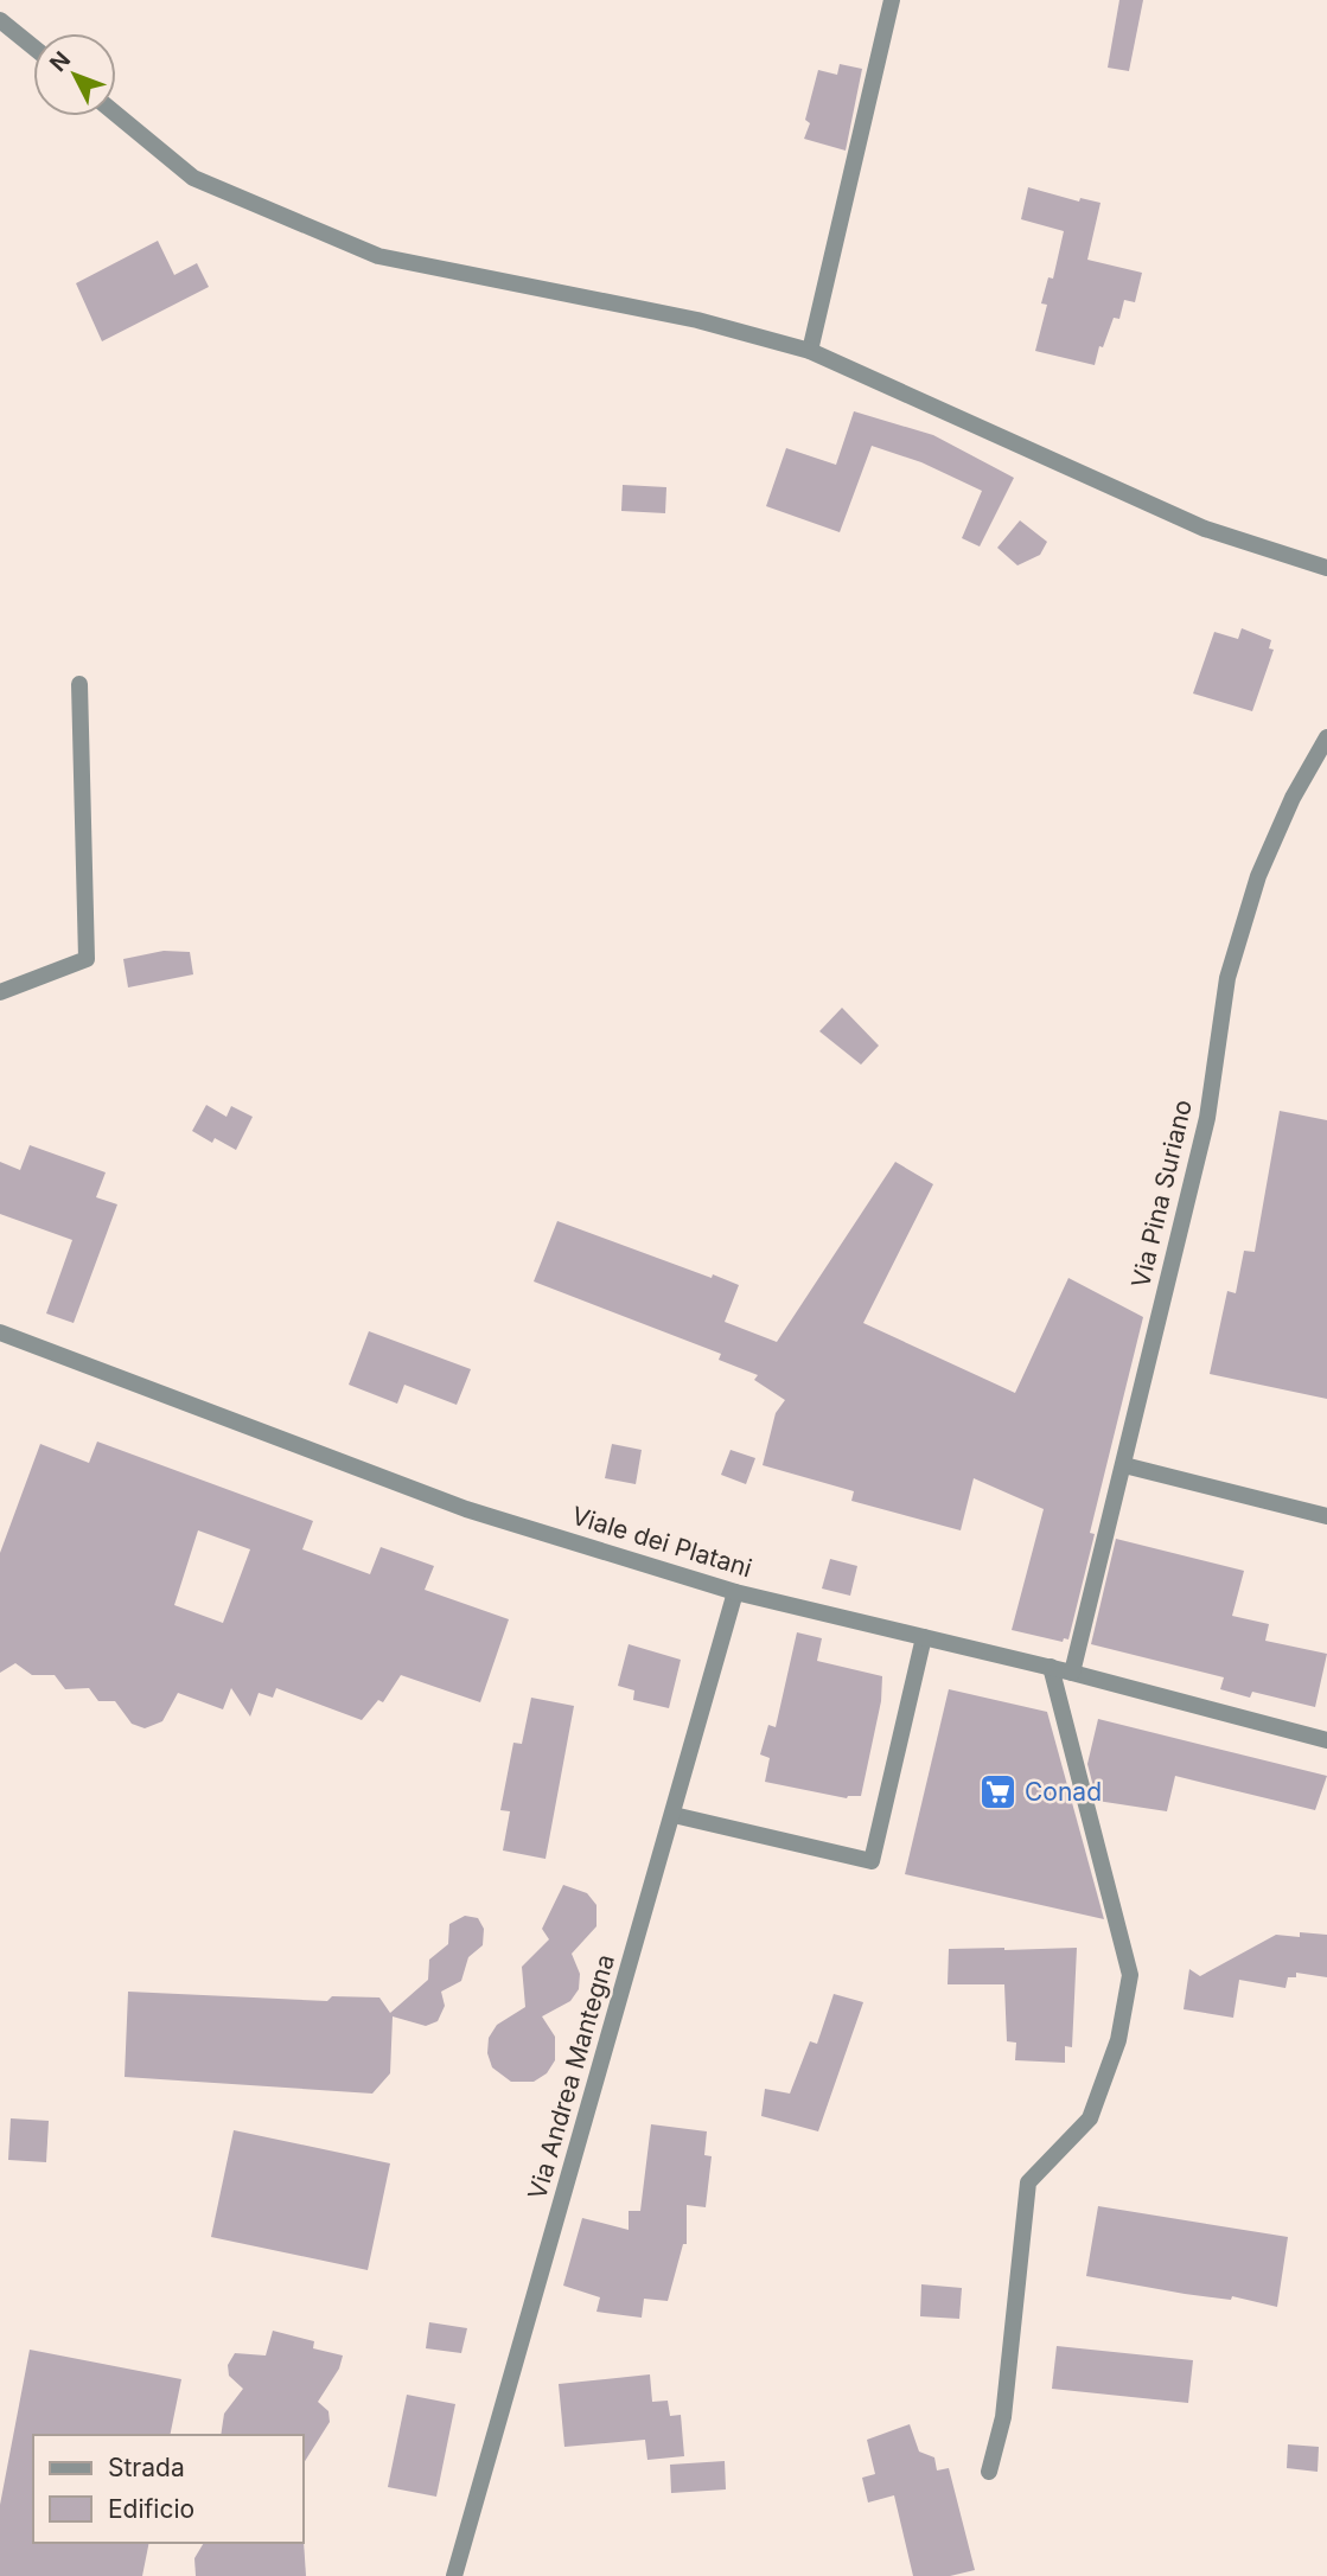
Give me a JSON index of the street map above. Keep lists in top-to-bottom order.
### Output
{
  "streets": {
    "street": ["Via Pina Suriano", "Viale dei Platani", "Via Andrea Mantegna"]
  },
  "crossings": [
    ["Via Pina Suriano", "Viale dei Platani"],
    ["Viale dei Platani", "Via Andrea Mantegna"]
  ],
  "places": {
    "supermarket": ["Conad"]
  },
  "legend": ["Strada", "Edificio"],
  "north": "top left"
}
